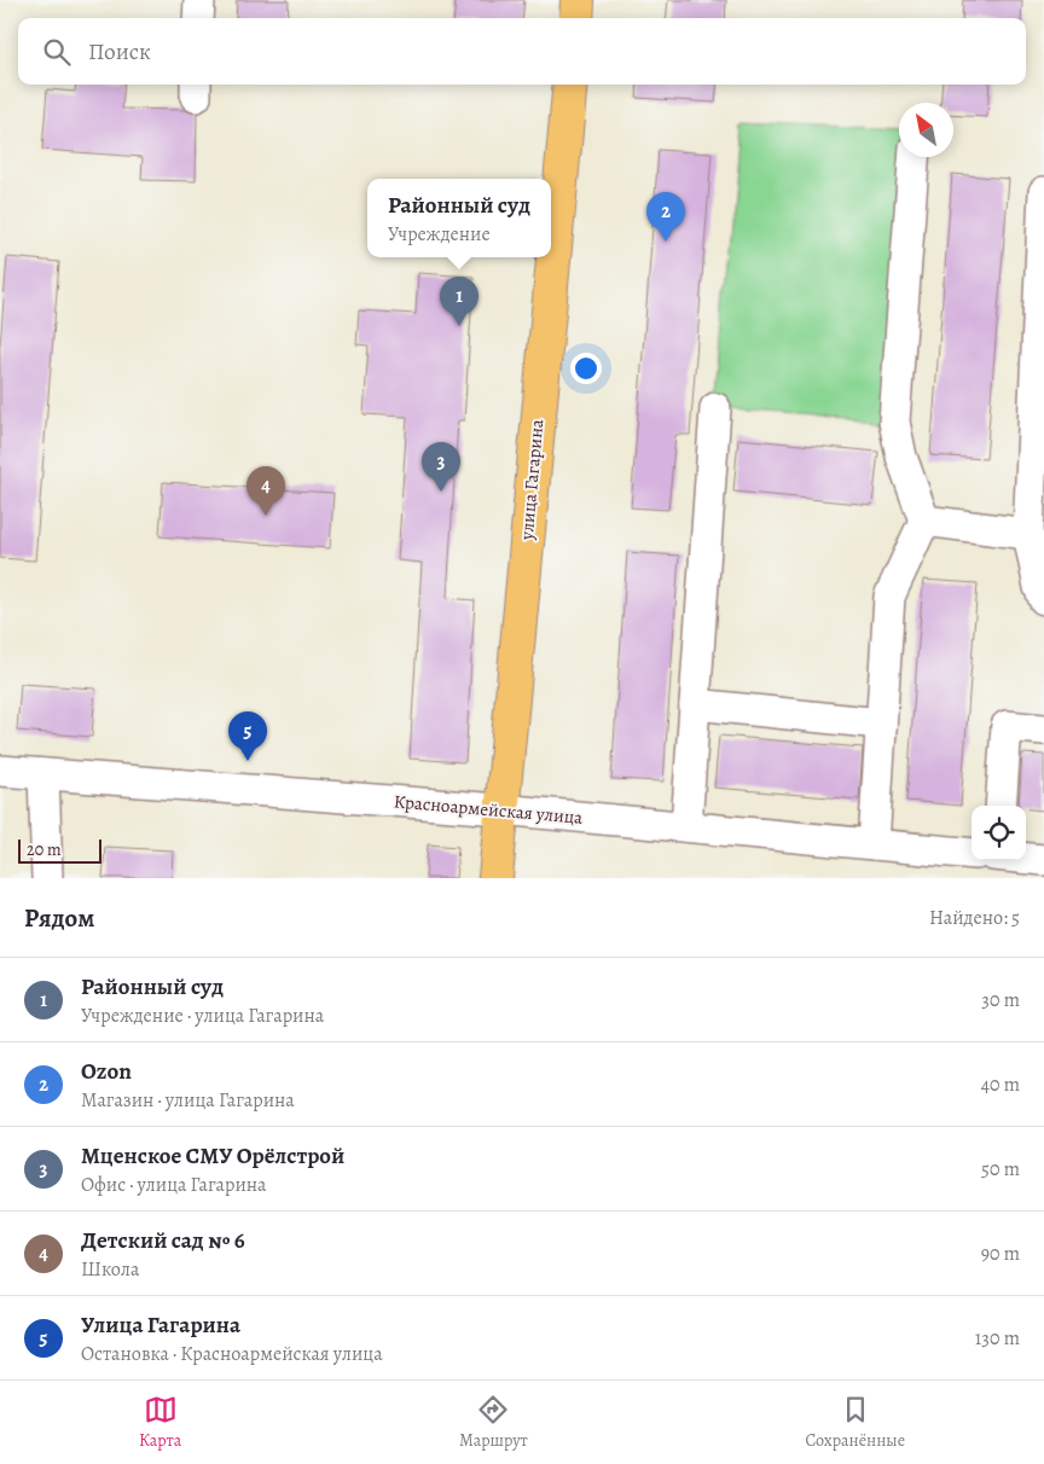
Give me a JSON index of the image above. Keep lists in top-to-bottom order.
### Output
{
  "streets": {
    "main road": ["улица Гагарина"],
    "street": ["Красноармейская улица"]
  },
  "crossings": [
    ["улица Гагарина", "Красноармейская улица"]
  ],
  "scale_bar": "20 m",
  "north": "top left",
  "page": {
    "search": "Поиск",
    "popup": ["Районный суд", "Учреждение"],
    "pins": [
      "2",
      "1",
      "3",
      "4",
      "5"
    ],
    "scale": "20 m",
    "heading": ["Рядом", "Найдено: 5"],
    "list": [
      {
        "mark": "1",
        "name": "Районный суд",
        "note": "Учреждение · улица Гагарина",
        "value": "30 m"
      },
      {
        "mark": "2",
        "name": "Ozon",
        "note": "Магазин · улица Гагарина",
        "value": "40 m"
      },
      {
        "mark": "3",
        "name": "Мценское СМУ Орёлстрой",
        "note": "Офис · улица Гагарина",
        "value": "50 m"
      },
      {
        "mark": "4",
        "name": "Детский сад № 6",
        "note": "Школа",
        "value": "90 m"
      },
      {
        "mark": "5",
        "name": "Улица Гагарина",
        "note": "Остановка · Красноармейская улица",
        "value": "130 m"
      }
    ],
    "nav": ["Карта", "Маршрут", "Сохранённые"]
  }
}
